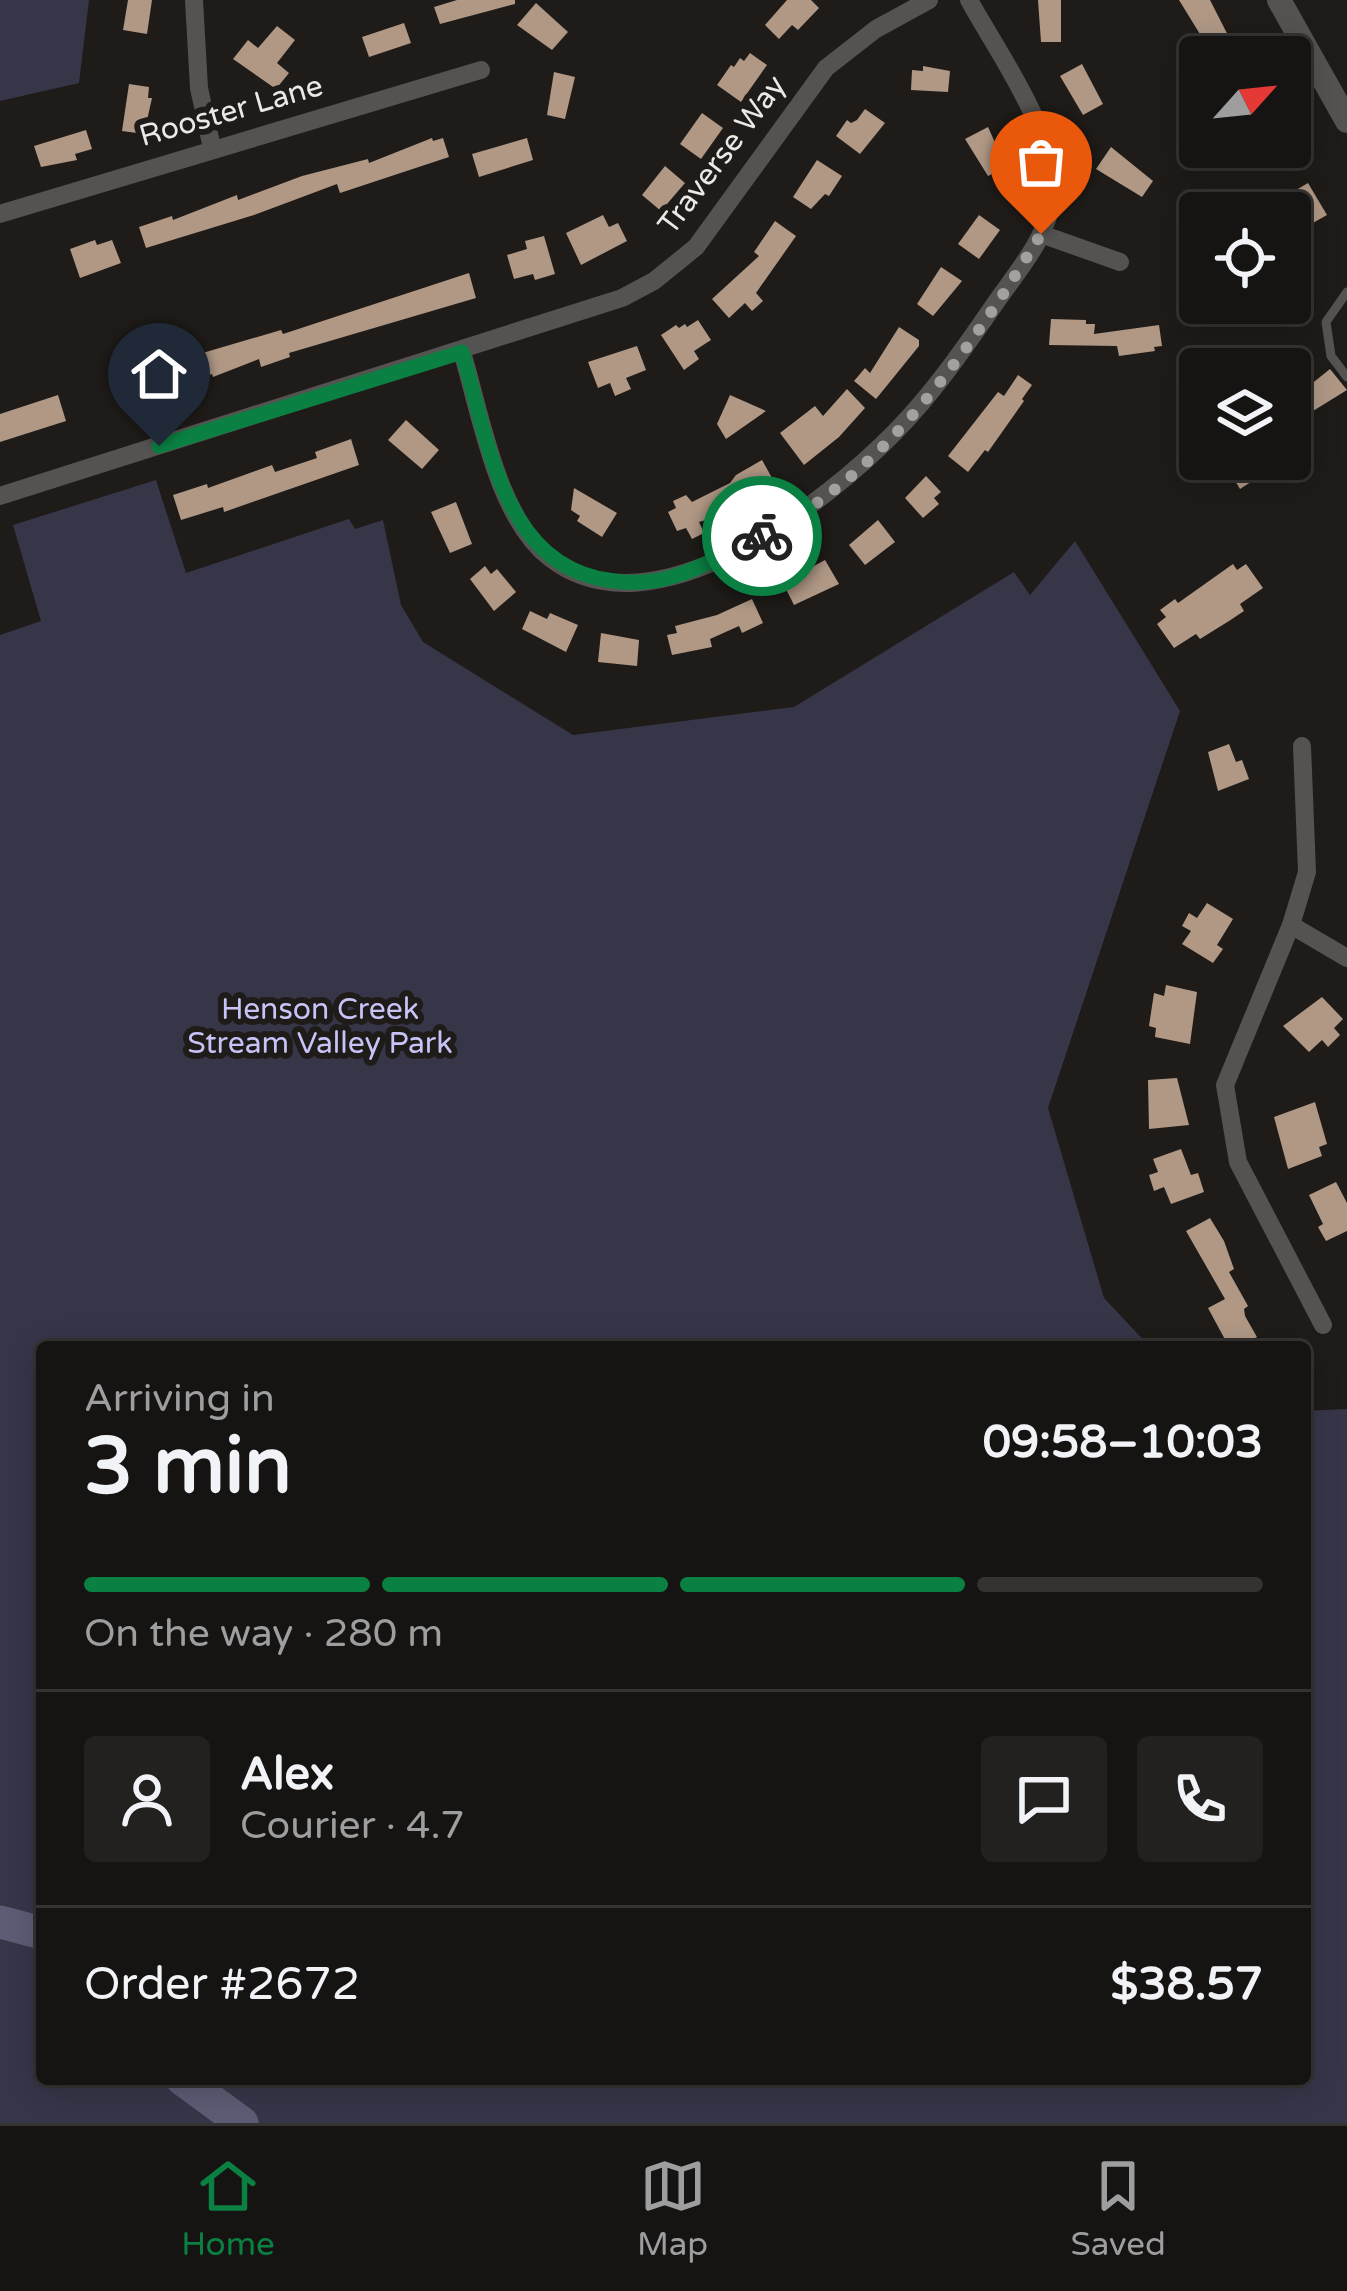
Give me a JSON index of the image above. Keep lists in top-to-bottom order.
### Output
{
  "streets": {
    "street": ["Rooster Lane", "Traverse Way"]
  },
  "parks": ["Henson Creek Stream Valley Park"],
  "north": "top right",
  "page": {
    "heading": ["3 min", "Arriving in", "09:58–10:03"],
    "panel": [
      "Alex",
      "Courier · 4.7",
      "Order #2672",
      "$38.57"
    ],
    "bar": "On the way · 280 m",
    "tabs": ["Home", "Map", "Saved"]
  }
}
